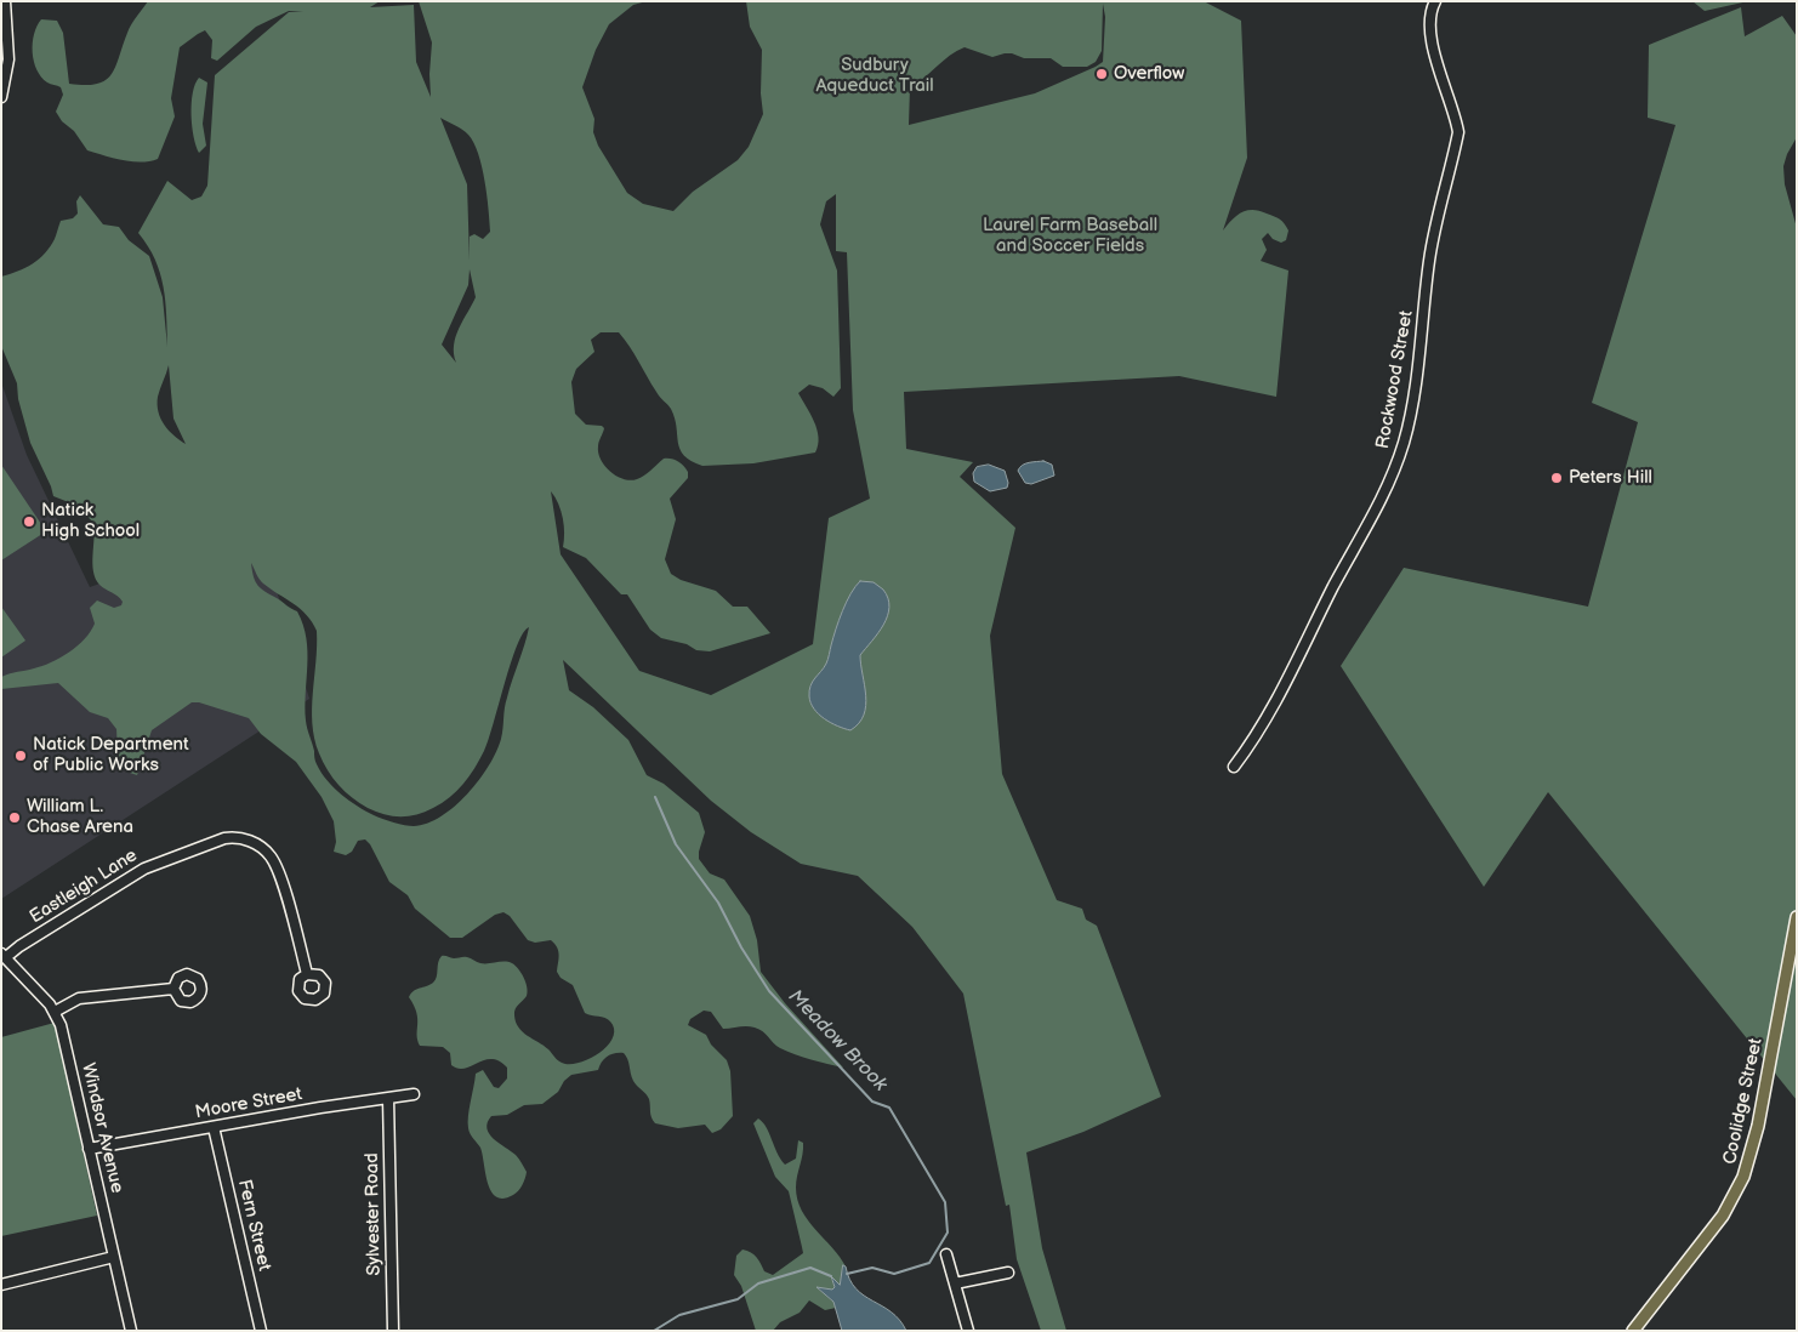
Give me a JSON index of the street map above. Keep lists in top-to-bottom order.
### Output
{
  "streets": {
    "main road": ["Coolidge Street"],
    "street": [
      "Rockwood Street",
      "Eastleigh Lane",
      "Moore Street",
      "Windsor Avenue",
      "Sylvester Road",
      "Fern Street"
    ]
  },
  "crossings": [
    ["Eastleigh Lane", "Windsor Avenue"],
    ["Moore Street", "Windsor Avenue"],
    ["Moore Street", "Sylvester Road"],
    ["Moore Street", "Fern Street"]
  ],
  "water": ["Meadow Brook"],
  "parks": ["Sudbury Aqueduct Trail", "Laurel Farm Baseball and Soccer Fields"],
  "places": [
    "Overflow",
    "Peters Hill",
    "Natick High School",
    "Natick Department of Public Works",
    "William L. Chase Arena"
  ]
}
